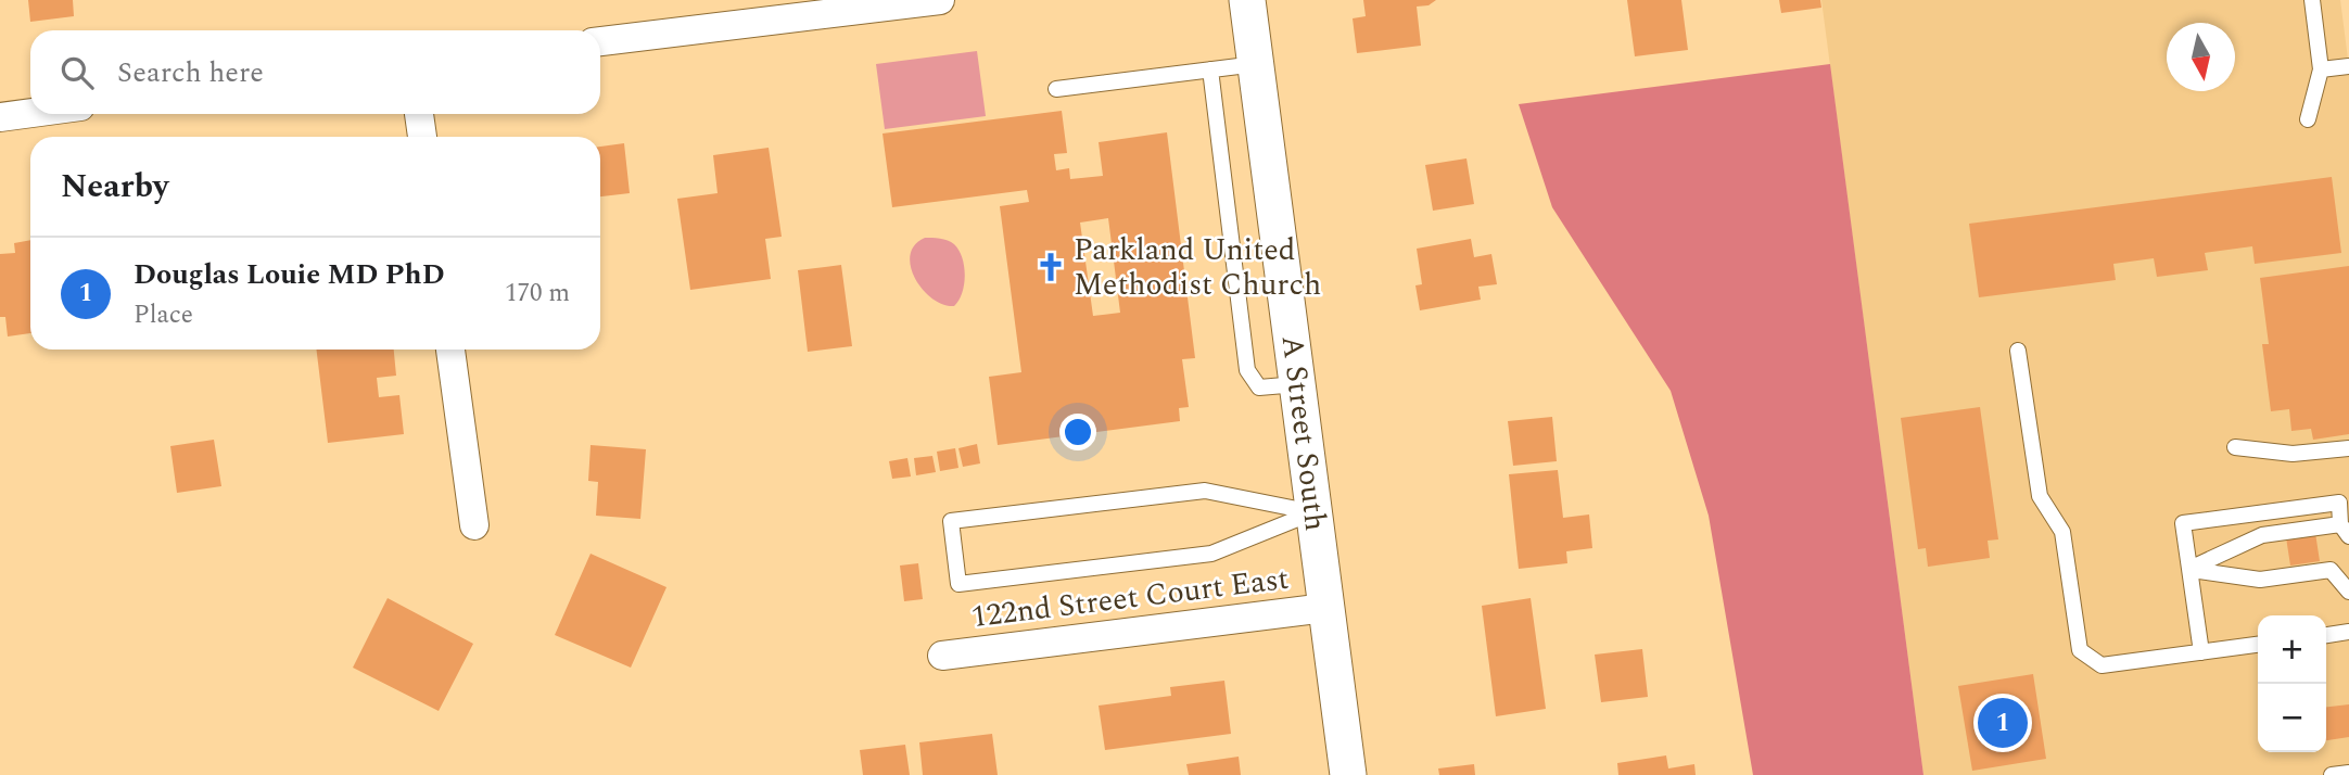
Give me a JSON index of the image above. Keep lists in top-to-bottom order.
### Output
{
  "streets": {
    "street": ["A Street South", "122nd Street Court East"]
  },
  "crossings": [
    ["A Street South", "122nd Street Court East"]
  ],
  "places": {
    "church": ["Parkland United Methodist Church"]
  },
  "north": "bottom",
  "page": {
    "search": "Search here",
    "heading": "Nearby",
    "list": [
      {
        "mark": "1",
        "name": "Douglas Louie MD PhD",
        "note": "Place",
        "value": "170 m"
      }
    ],
    "map_buttons": ["+", "−"],
    "pins": "1"
  }
}
